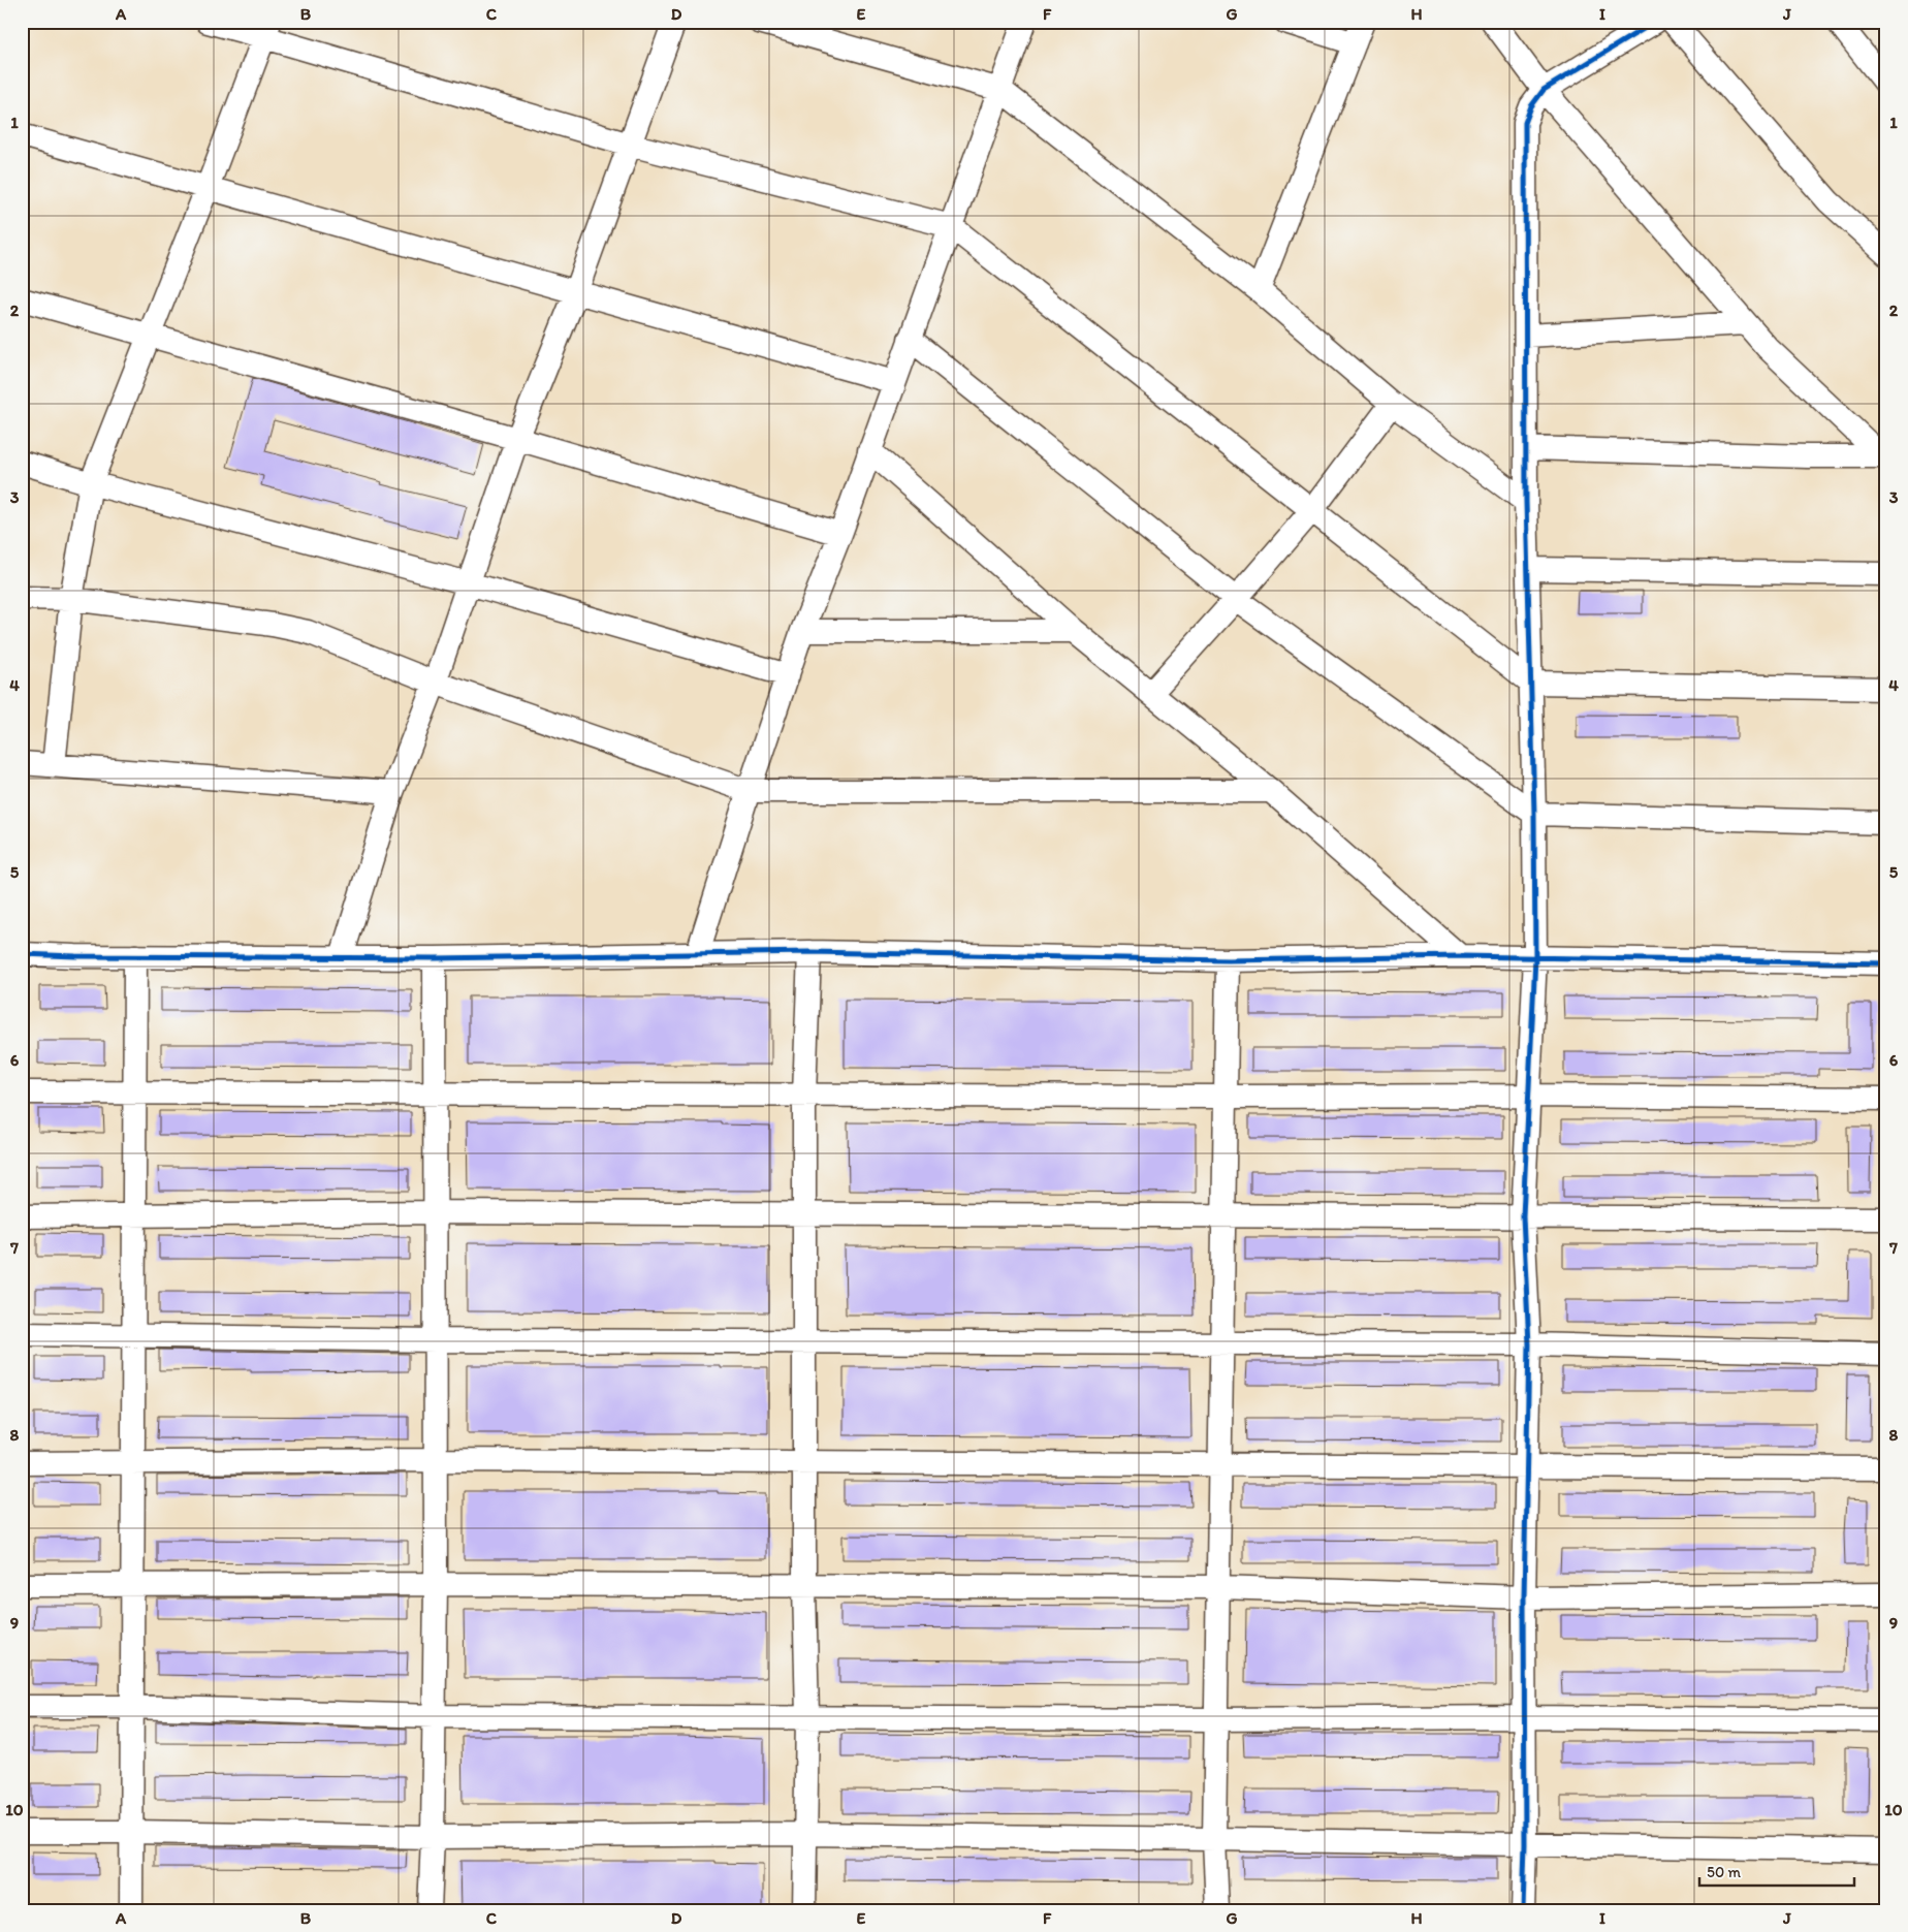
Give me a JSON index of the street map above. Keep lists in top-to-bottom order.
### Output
{
  "scale_bar": "50 m",
  "grid": {
    "columns": [
      "A",
      "B",
      "C",
      "D",
      "E",
      "F",
      "G",
      "H",
      "I",
      "J"
    ],
    "rows": [
      "1",
      "2",
      "3",
      "4",
      "5",
      "6",
      "7",
      "8",
      "9",
      "10"
    ]
  }
}
